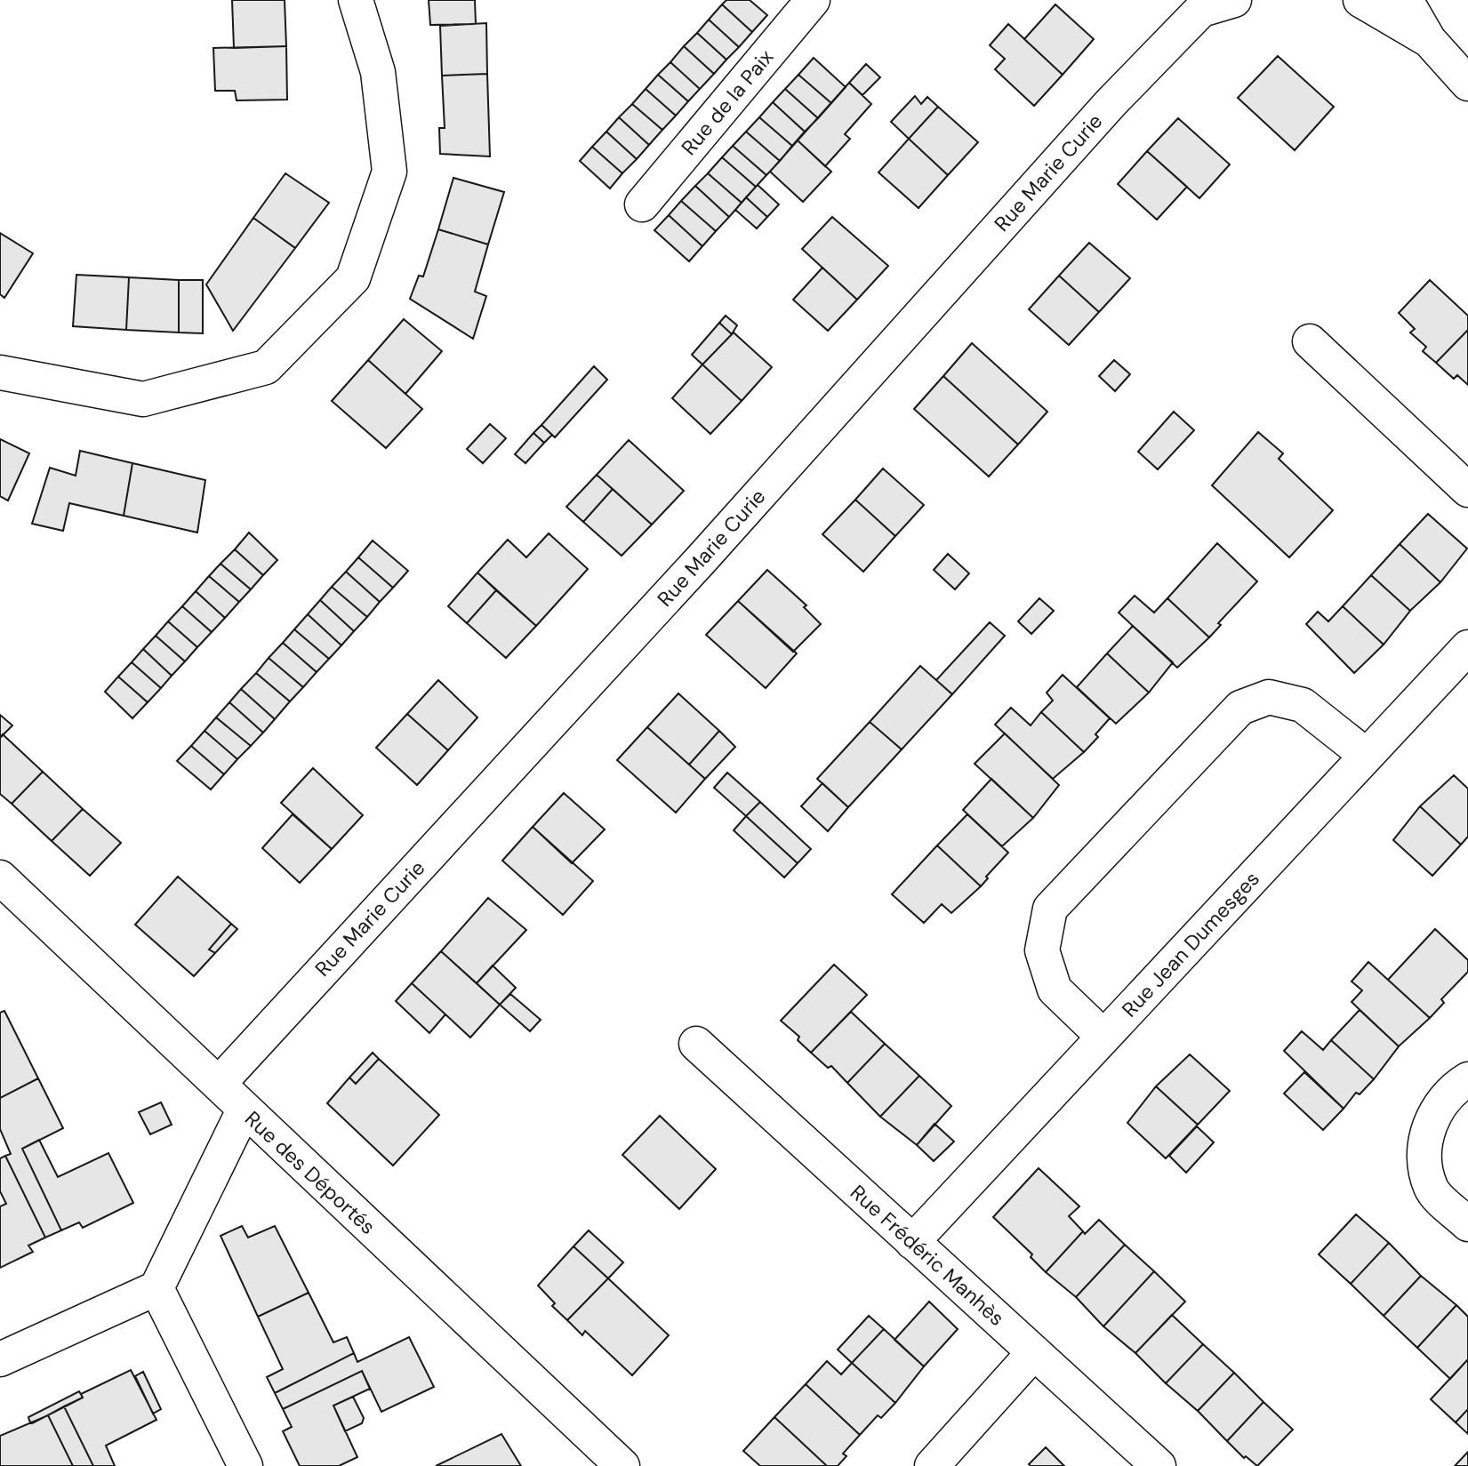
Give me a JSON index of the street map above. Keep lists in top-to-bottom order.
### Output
{
  "streets": {
    "street": [
      "Rue de la Paix",
      "Rue Marie Curie",
      "Rue Jean Dumesges",
      "Rue des Déportés",
      "Rue Frédéric Manhès"
    ]
  },
  "crossings": [
    ["Rue Marie Curie", "Rue des Déportés"],
    ["Rue Jean Dumesges", "Rue Frédéric Manhès"]
  ]
}
